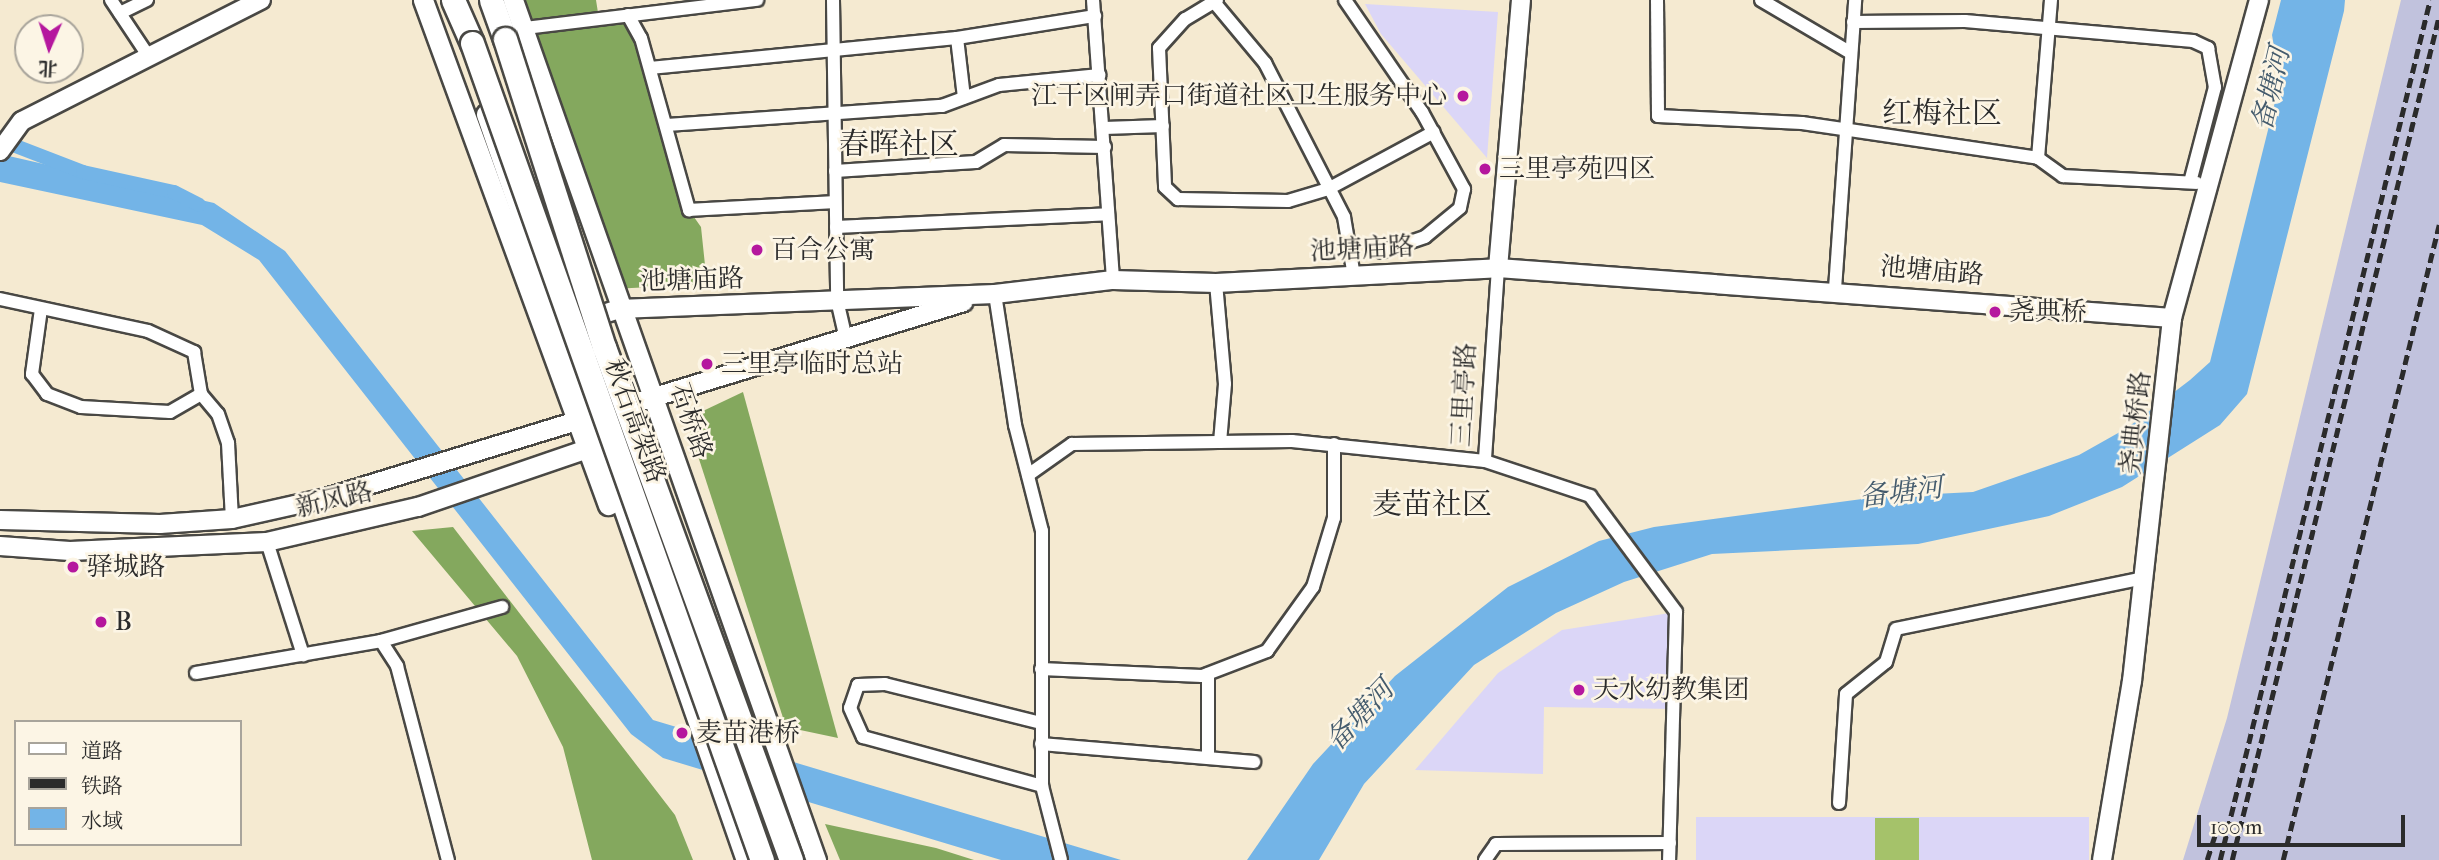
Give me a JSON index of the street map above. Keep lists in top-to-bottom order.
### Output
{
  "streets": {
    "highway": ["秋石高架路"],
    "main road": ["石桥路"],
    "street": [
      "池塘庙路",
      "三里亭路",
      "尧典桥路",
      "新风路"
    ]
  },
  "crossings": [
    ["池塘庙路", "三里亭路"],
    ["池塘庙路", "石桥路"],
    ["池塘庙路", "尧典桥路"],
    ["池塘庙路", "新风路"],
    ["秋石高架路", "石桥路"],
    ["石桥路", "新风路"]
  ],
  "districts": ["红梅社区", "春晖社区", "麦苗社区"],
  "water": ["备塘河"],
  "places": [
    "江干区闸弄口街道社区卫生服务中心",
    "三里亭苑四区",
    "百合公寓",
    "尧典桥",
    "三里亭临时总站",
    "驿城路",
    "B",
    "天水幼教集团",
    "麦苗港桥"
  ],
  "legend": ["道路", "铁路", "水域"],
  "scale_bar": "100 m",
  "north": "bottom"
}
